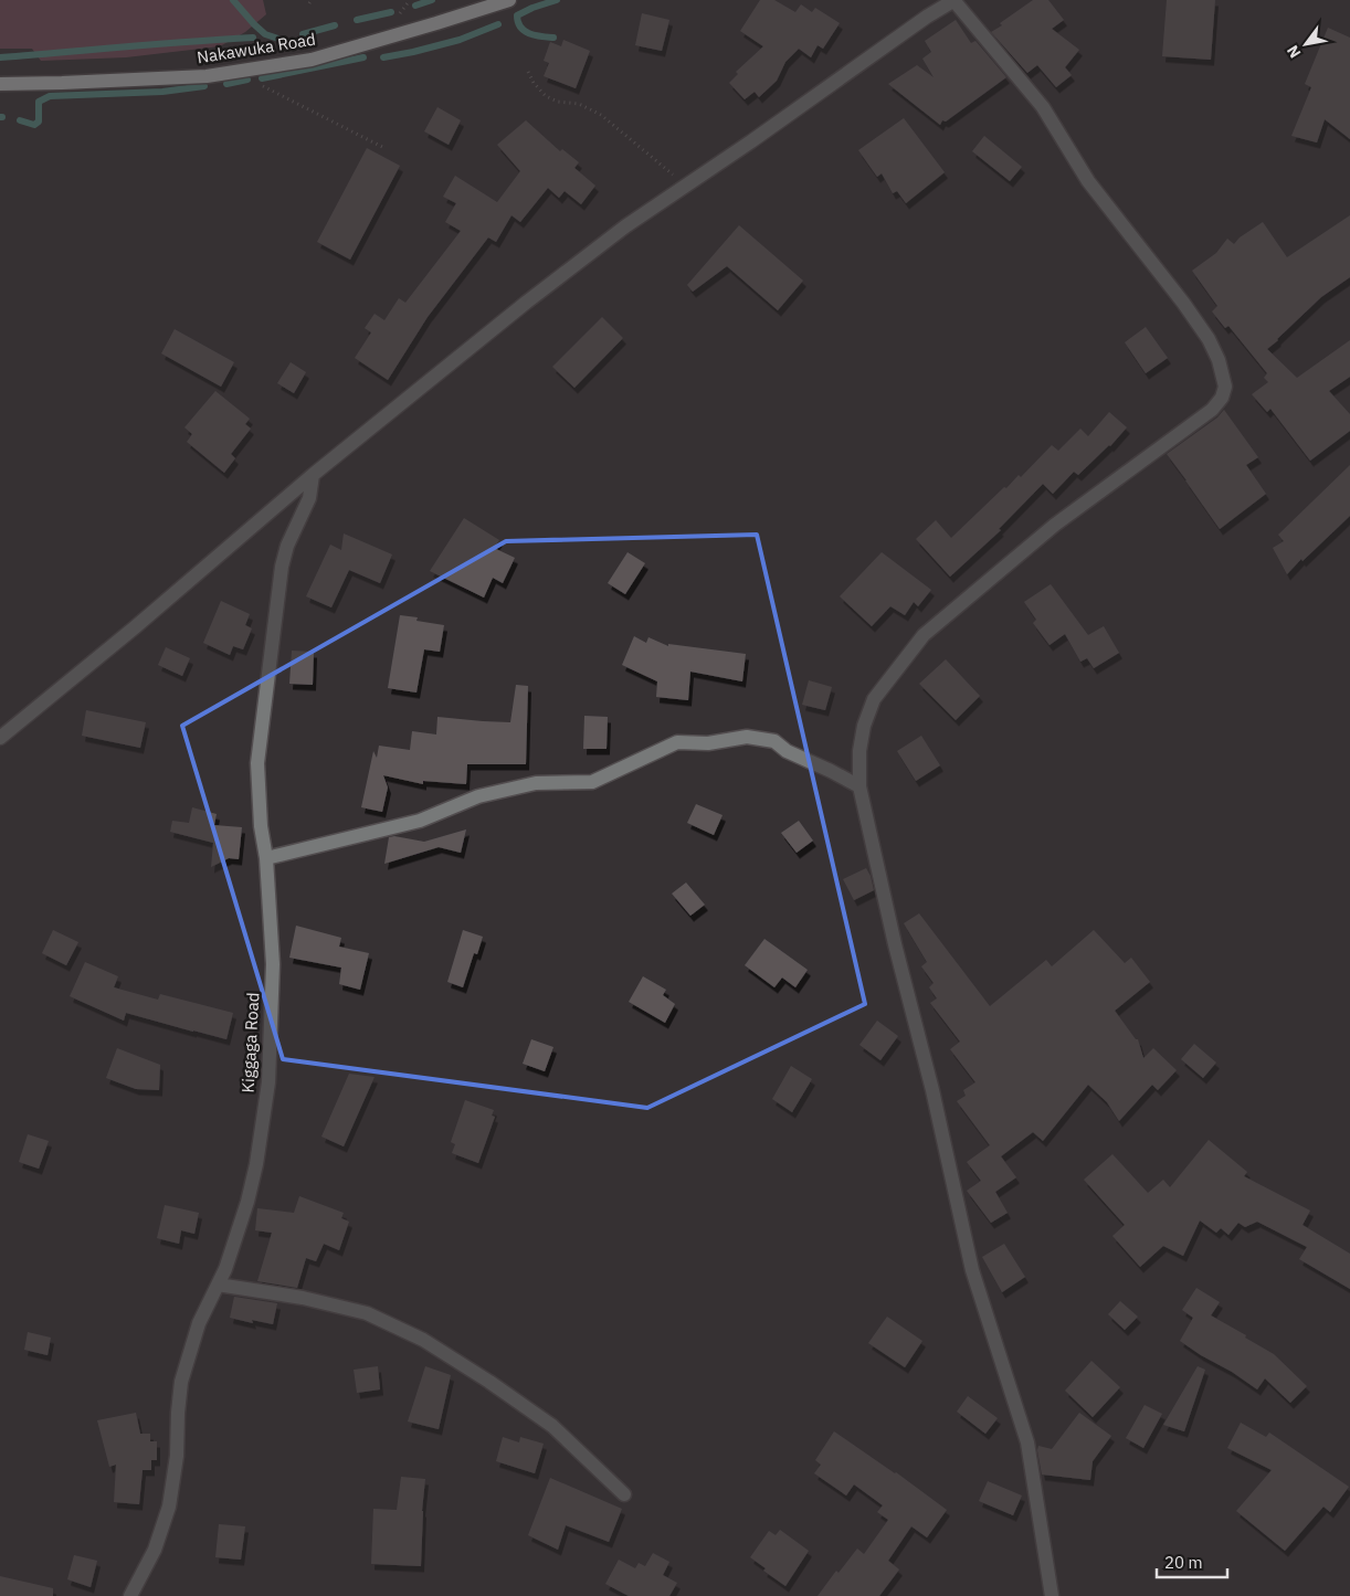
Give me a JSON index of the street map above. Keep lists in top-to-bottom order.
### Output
{
  "streets": {
    "main road": ["Nakawuka Road"],
    "street": ["Kiggaga Road"]
  },
  "scale_bar": "20 m",
  "north": "bottom left"
}
